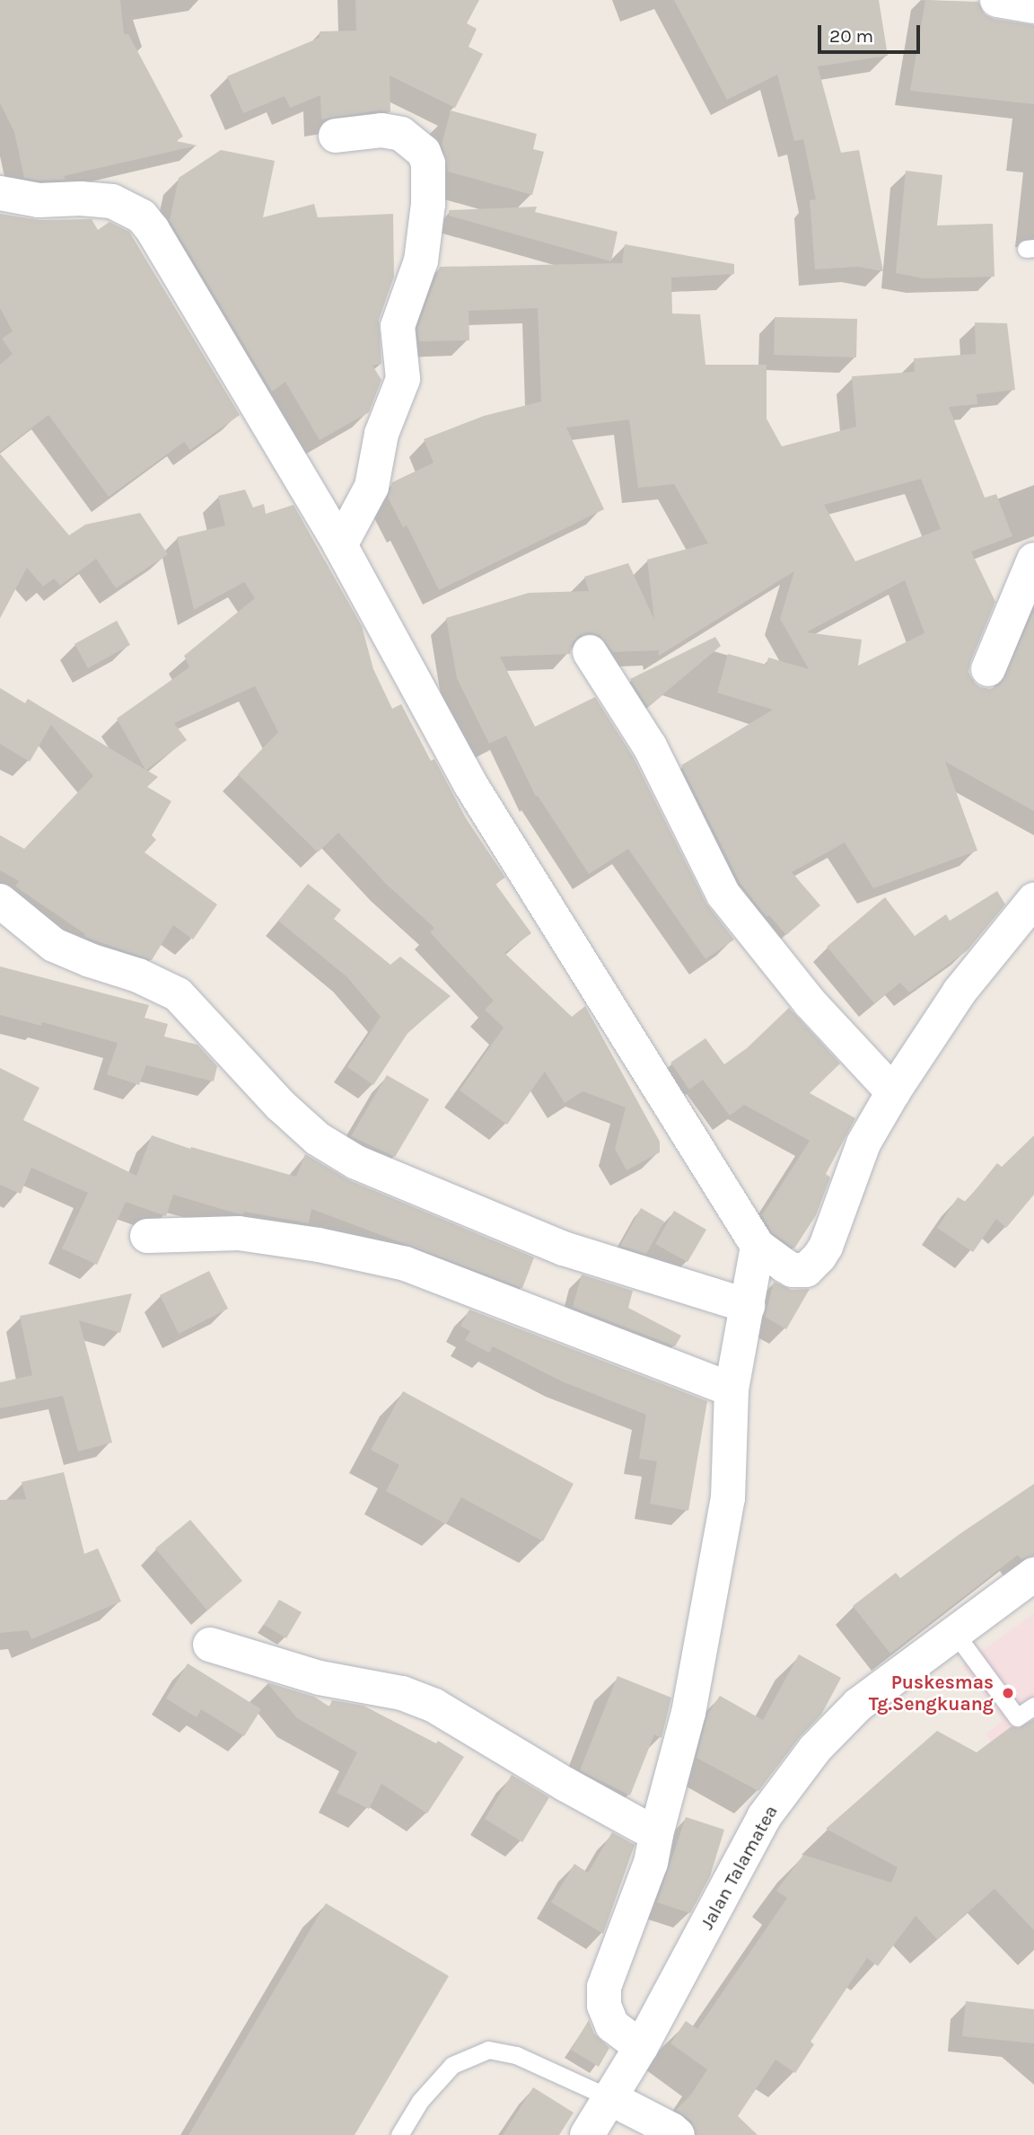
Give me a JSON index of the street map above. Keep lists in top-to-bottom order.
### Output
{
  "streets": {
    "street": ["Jalan Talamatea"]
  },
  "places": ["Puskesmas Tg.Sengkuang"],
  "scale_bar": "20 m"
}
